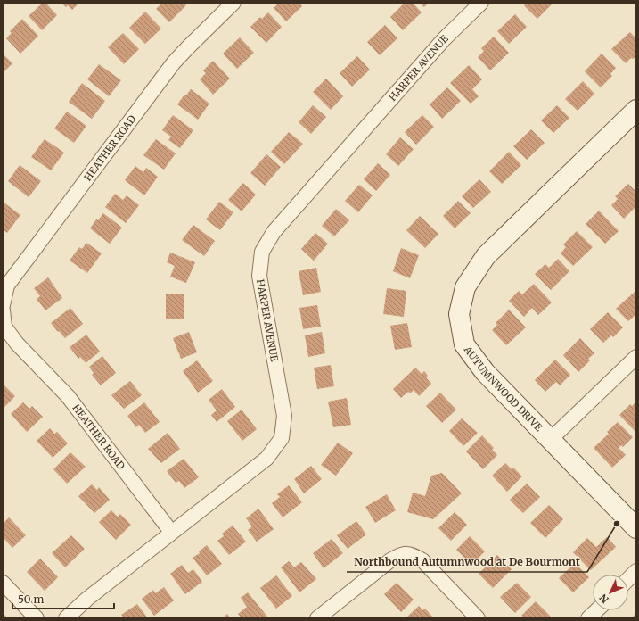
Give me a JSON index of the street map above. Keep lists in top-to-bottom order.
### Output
{
  "streets": {
    "street": ["HARPER AVENUE", "HEATHER ROAD", "AUTUMNWOOD DRIVE"]
  },
  "crossings": [
    ["HARPER AVENUE", "HEATHER ROAD"]
  ],
  "places": ["Northbound Autumnwood at De Bourmont"],
  "scale_bar": "50 m",
  "north": "bottom left"
}
